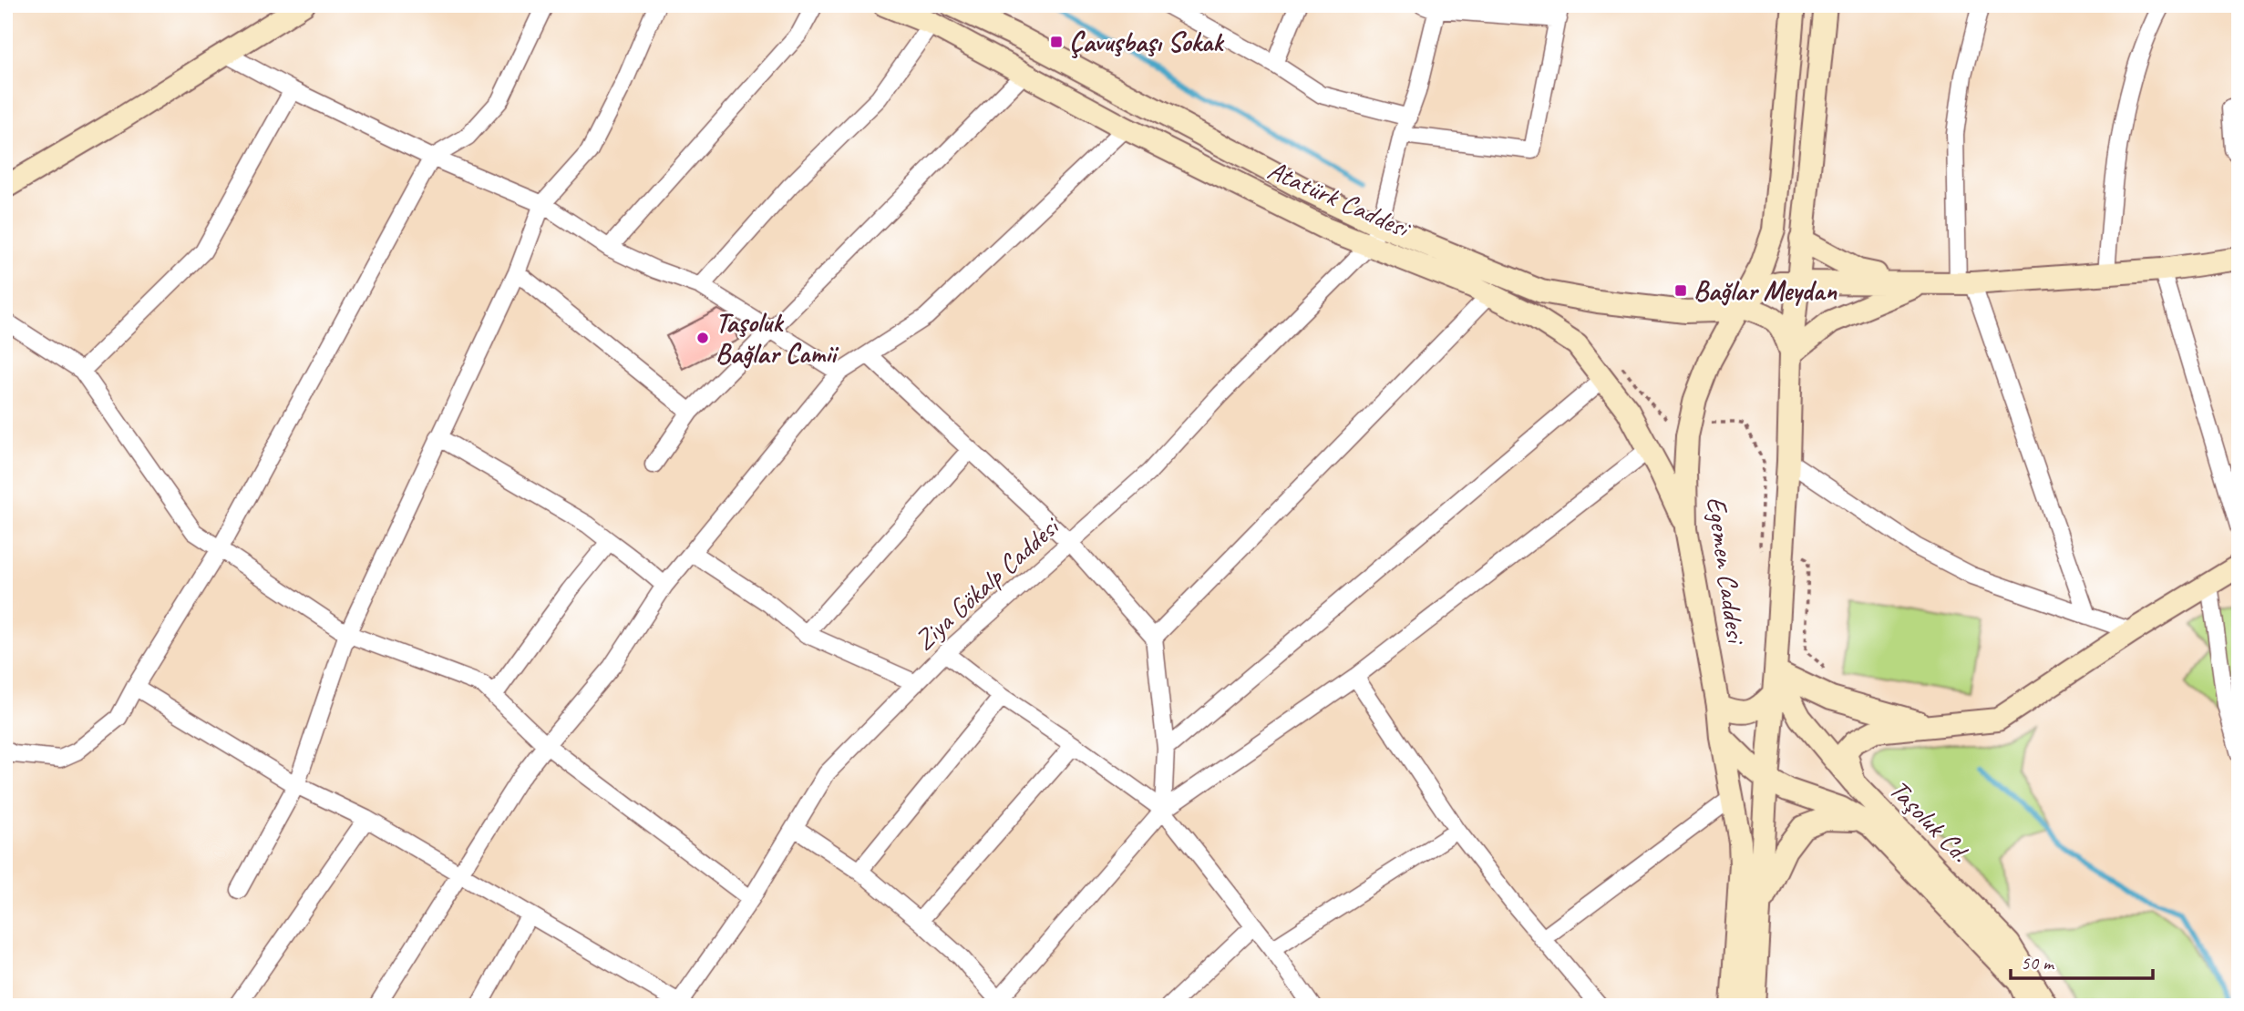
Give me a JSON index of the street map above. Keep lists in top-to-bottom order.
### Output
{
  "streets": {
    "street": [
      "Atatürk Caddesi",
      "Egemen Caddesi",
      "Ziya Gökalp Caddesi",
      "Taşoluk Cd."
    ]
  },
  "crossings": [
    ["Atatürk Caddesi", "Egemen Caddesi"],
    ["Atatürk Caddesi", "Ziya Gökalp Caddesi"],
    ["Egemen Caddesi", "Taşoluk Cd."]
  ],
  "places": {
    "transit": ["Çavuşbaşı Sokak", "Bağlar Meydan"],
    "other": ["Taşoluk Bağlar Camii"]
  },
  "scale_bar": "50 m"
}
